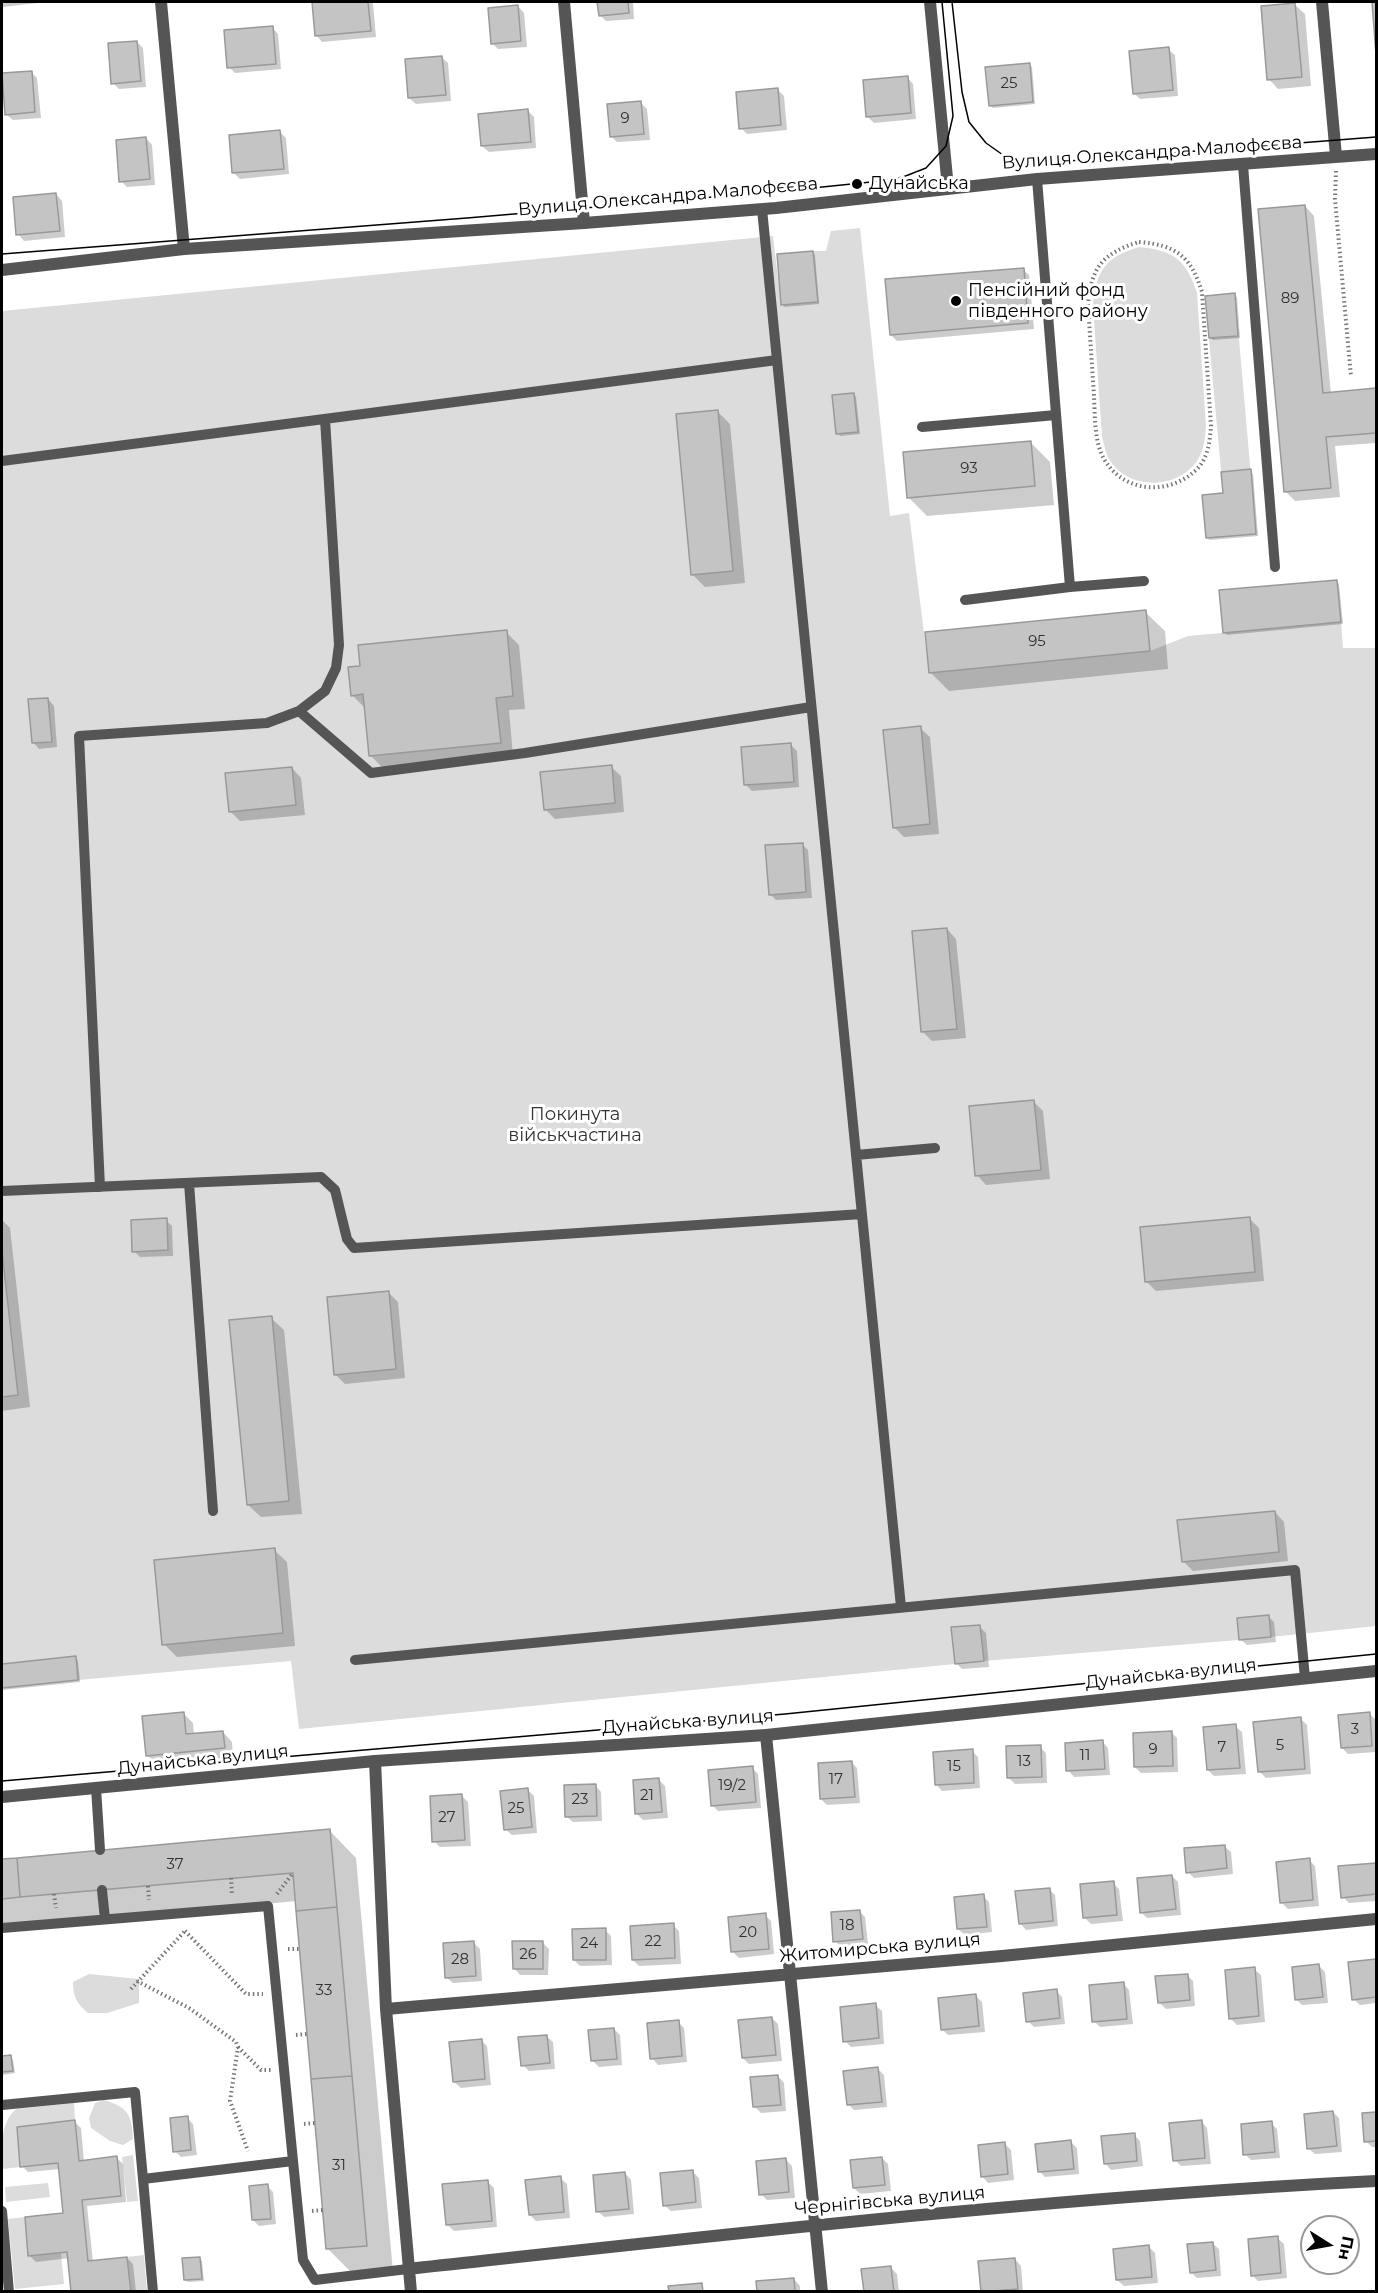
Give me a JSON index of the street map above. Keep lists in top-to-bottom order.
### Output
{
  "streets": {
    "street": [
      "Вулиця Олександра Малофєєва",
      "Дунайська вулиця",
      "Житомирська вулиця",
      "Чернігівська вулиця"
    ]
  },
  "parks": ["Покинута військчастина"],
  "places": ["Дунайська", "Пенсійний фонд південного району"],
  "house_numbers": [
    "25",
    "9",
    "89",
    "93",
    "95",
    "3",
    "5",
    "7",
    "9",
    "11",
    "13",
    "15",
    "17",
    "19/2",
    "21",
    "23",
    "25",
    "27",
    "37",
    "18",
    "20",
    "22",
    "24",
    "26",
    "28",
    "33",
    "31"
  ],
  "north": "right"
}
